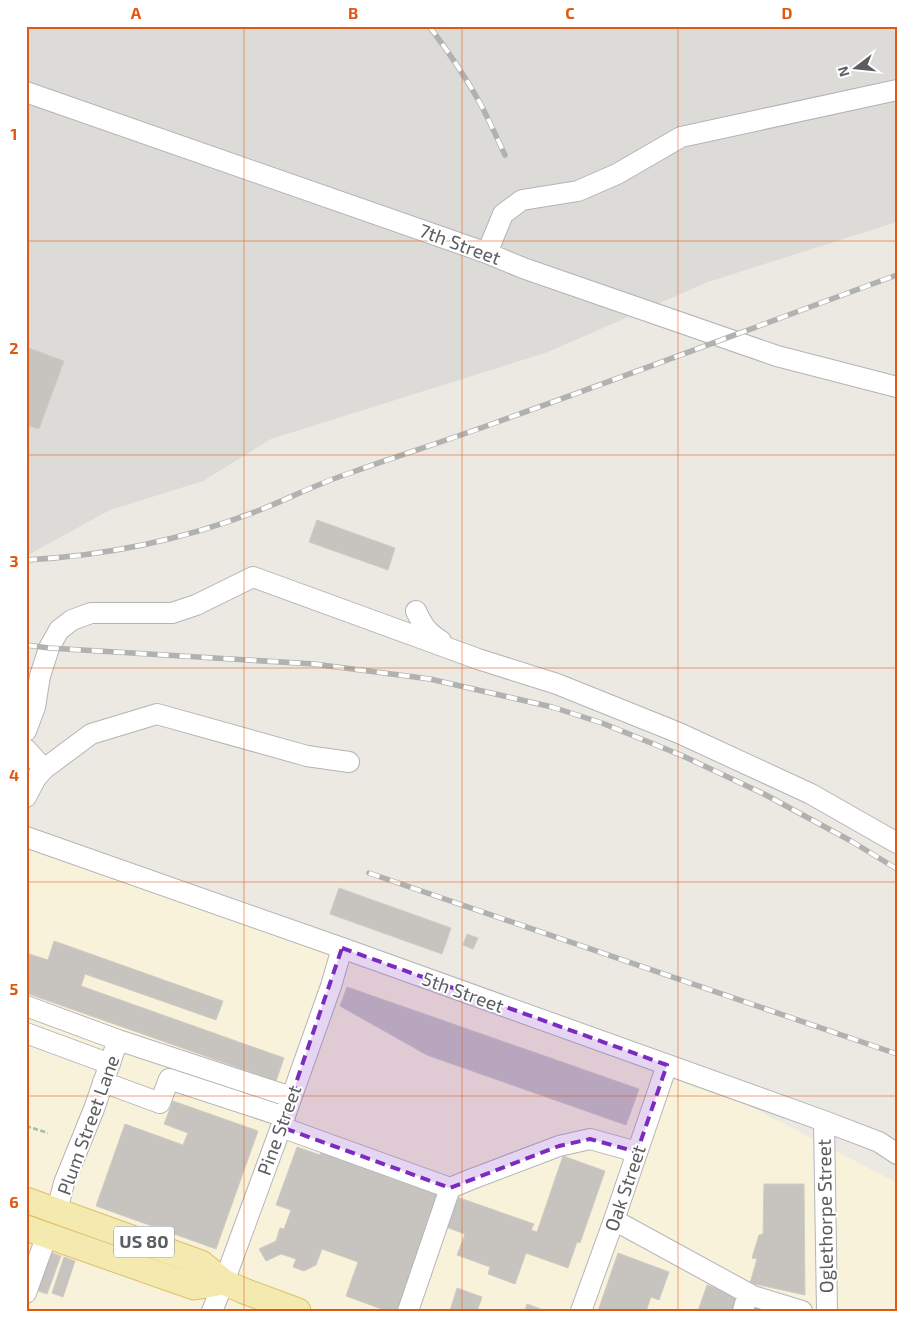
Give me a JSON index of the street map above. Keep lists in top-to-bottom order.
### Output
{
  "streets": {
    "main road": ["US 80"],
    "street": [
      "7th Street",
      "5th Street",
      "Plum Street Lane",
      "Pine Street",
      "Oak Street",
      "Oglethorpe Street"
    ]
  },
  "crossings": [
    ["5th Street", "Pine Street"],
    ["5th Street", "Oak Street"],
    ["5th Street", "Oglethorpe Street"],
    ["Plum Street Lane", "US 80"],
    ["Pine Street", "US 80"]
  ],
  "north": "left",
  "grid": {
    "columns": [
      "A",
      "B",
      "C",
      "D"
    ],
    "rows": [
      "1",
      "2",
      "3",
      "4",
      "5",
      "6"
    ]
  }
}
